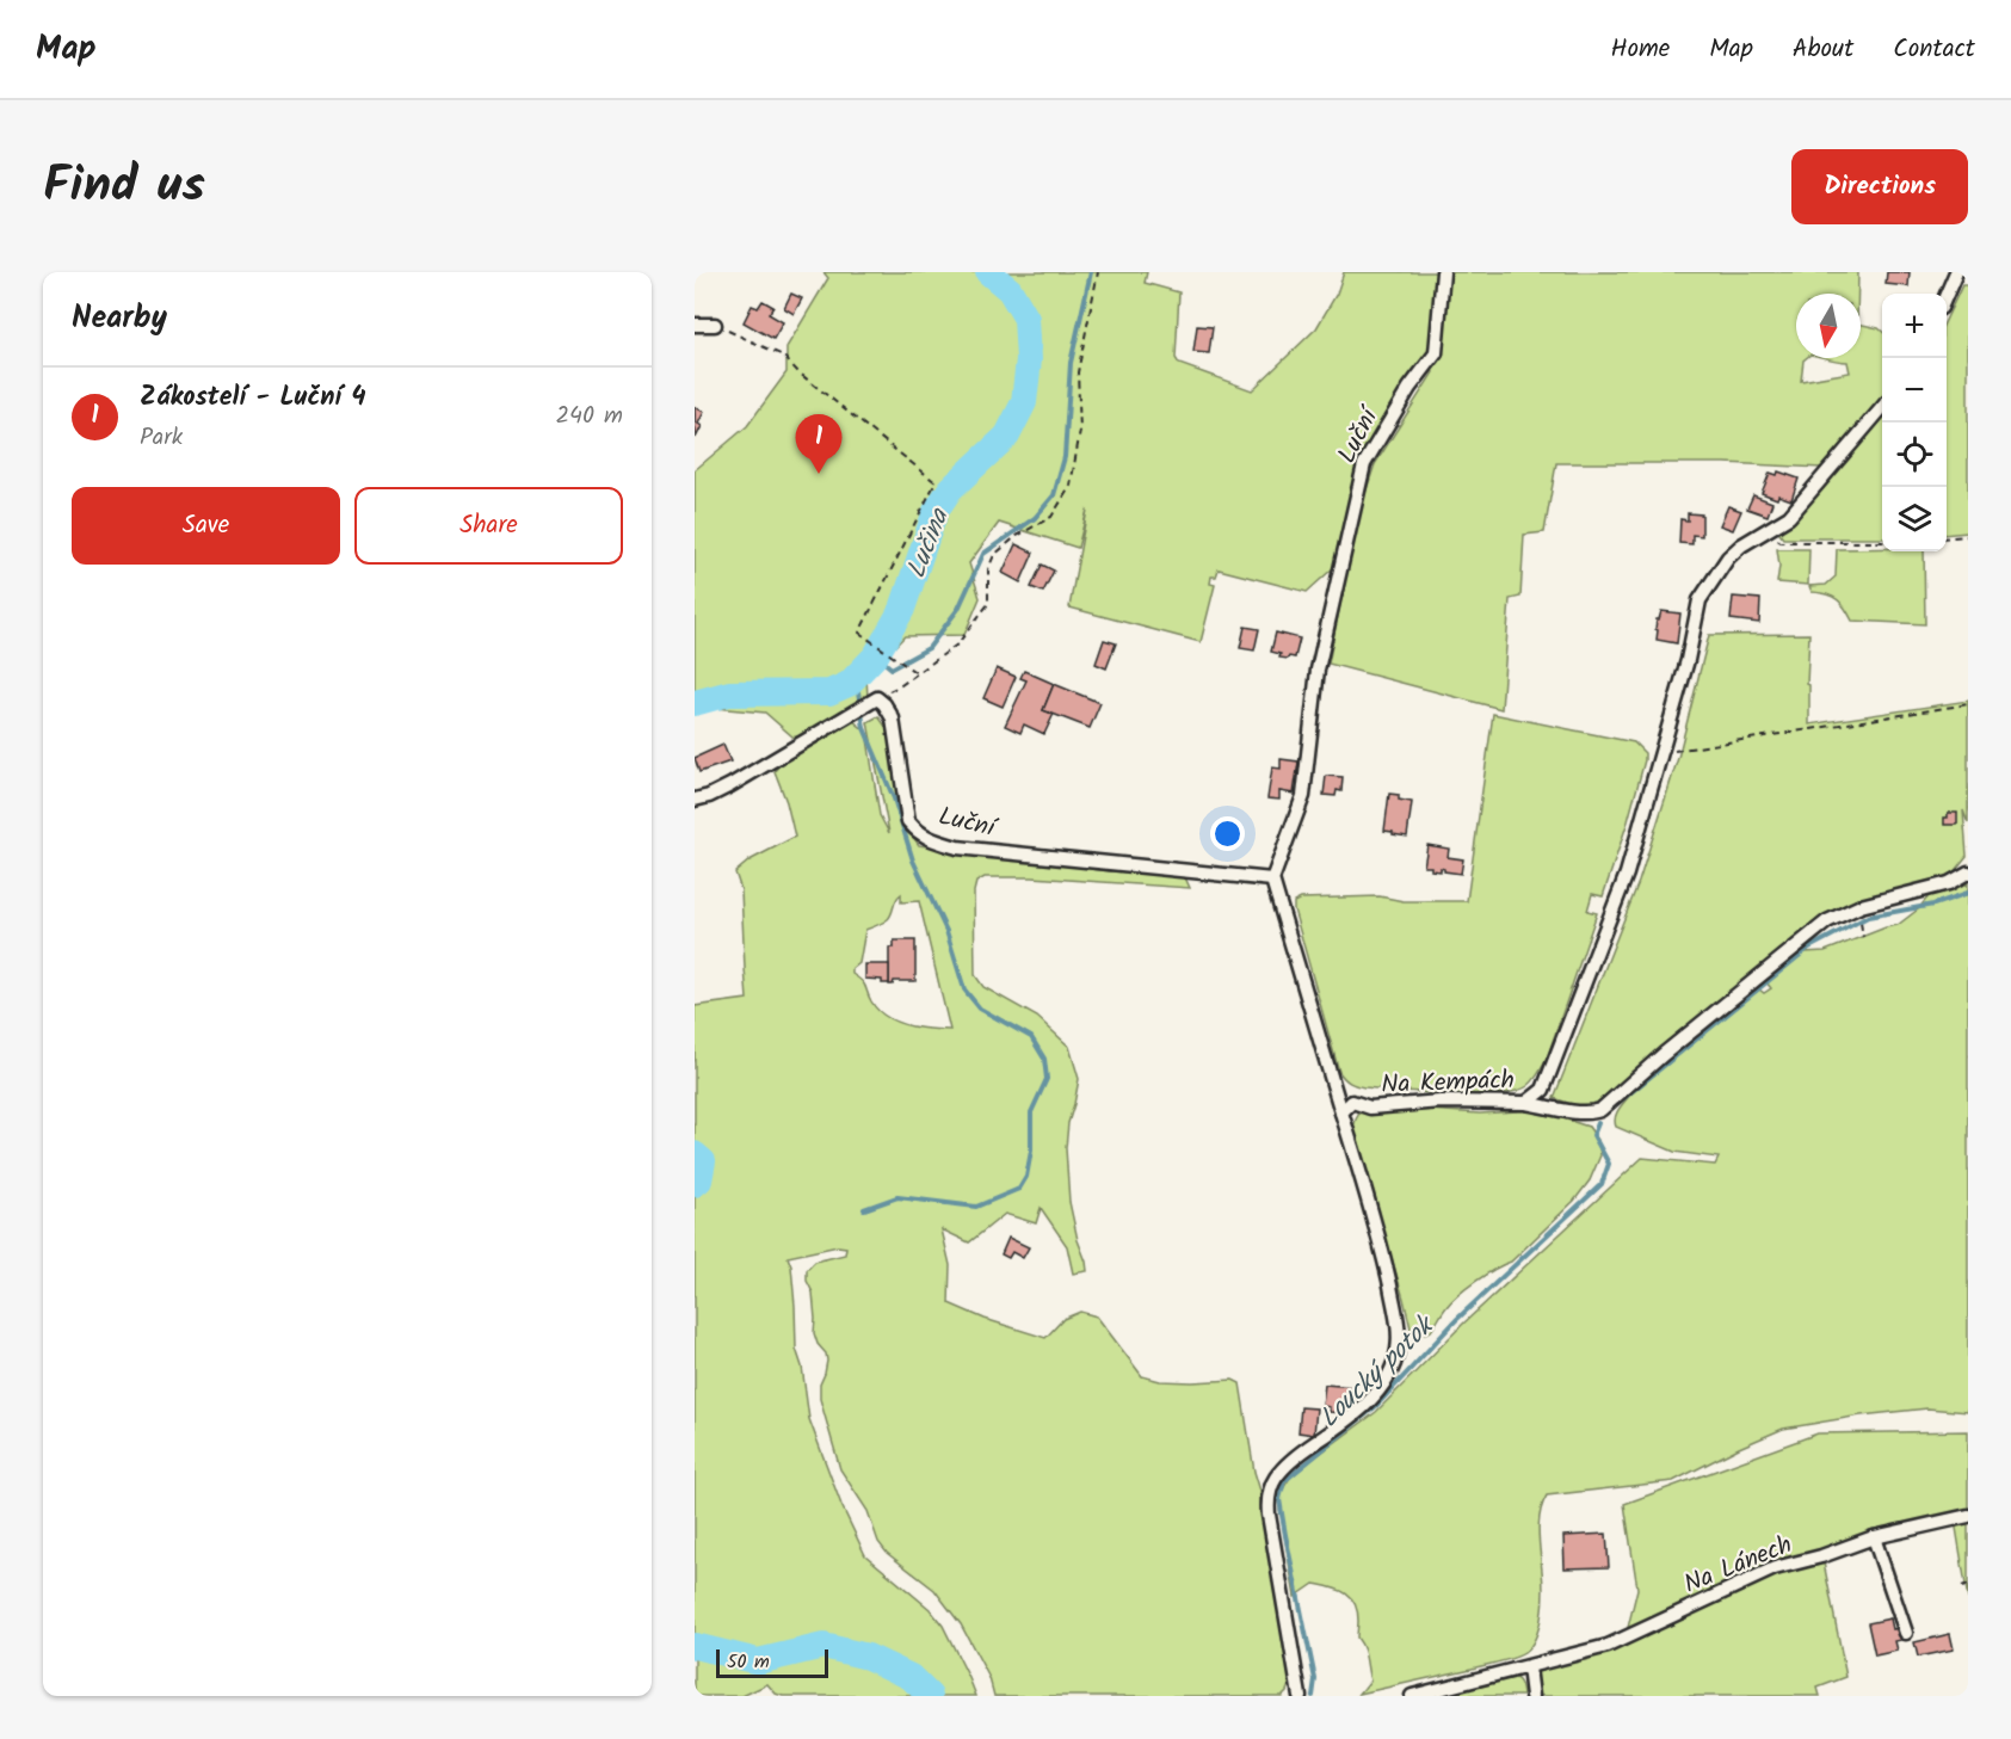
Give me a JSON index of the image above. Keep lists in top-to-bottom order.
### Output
{
  "streets": {
    "street": ["Luční", "Na Kempách", "Na Lánech"]
  },
  "water": ["Lučina", "Loucký potok"],
  "scale_bar": "50 m",
  "north": "bottom",
  "page": {
    "header": "Map",
    "nav": [
      "Home",
      "Map",
      "About",
      "Contact"
    ],
    "title": "Find us",
    "buttons": [
      "Directions",
      ["Save", "Share"]
    ],
    "heading": "Nearby",
    "map_buttons": ["+", "−"],
    "list": [
      {
        "mark": "1",
        "name": "Zákostelí - Luční 4",
        "note": "Park",
        "value": "240 m"
      }
    ],
    "pins": "1",
    "scale": "50 m"
  }
}
